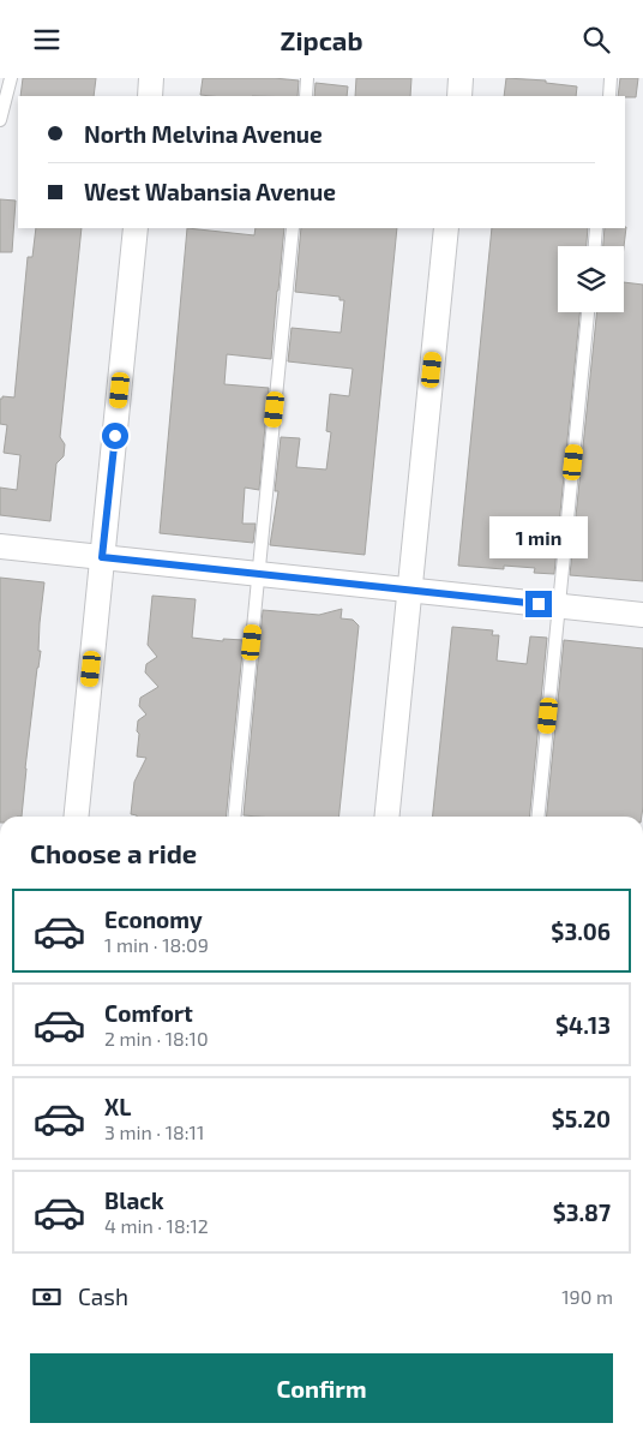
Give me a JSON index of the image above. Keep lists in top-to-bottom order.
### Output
{
  "page": {
    "header": "Zipcab",
    "banner": ["North Melvina Avenue", "West Wabansia Avenue"],
    "bubble": "1 min",
    "heading": "Choose a ride",
    "list": [
      {
        "name": "Economy",
        "note": "1 min · 18:09",
        "value": "$3.06"
      },
      {
        "name": "Comfort",
        "note": "2 min · 18:10",
        "value": "$4.13"
      },
      {
        "name": "XL",
        "note": "3 min · 18:11",
        "value": "$5.20"
      },
      {
        "name": "Black",
        "note": "4 min · 18:12",
        "value": "$3.87"
      }
    ],
    "pay": ["Cash", "190 m"],
    "buttons": "Confirm"
  }
}
